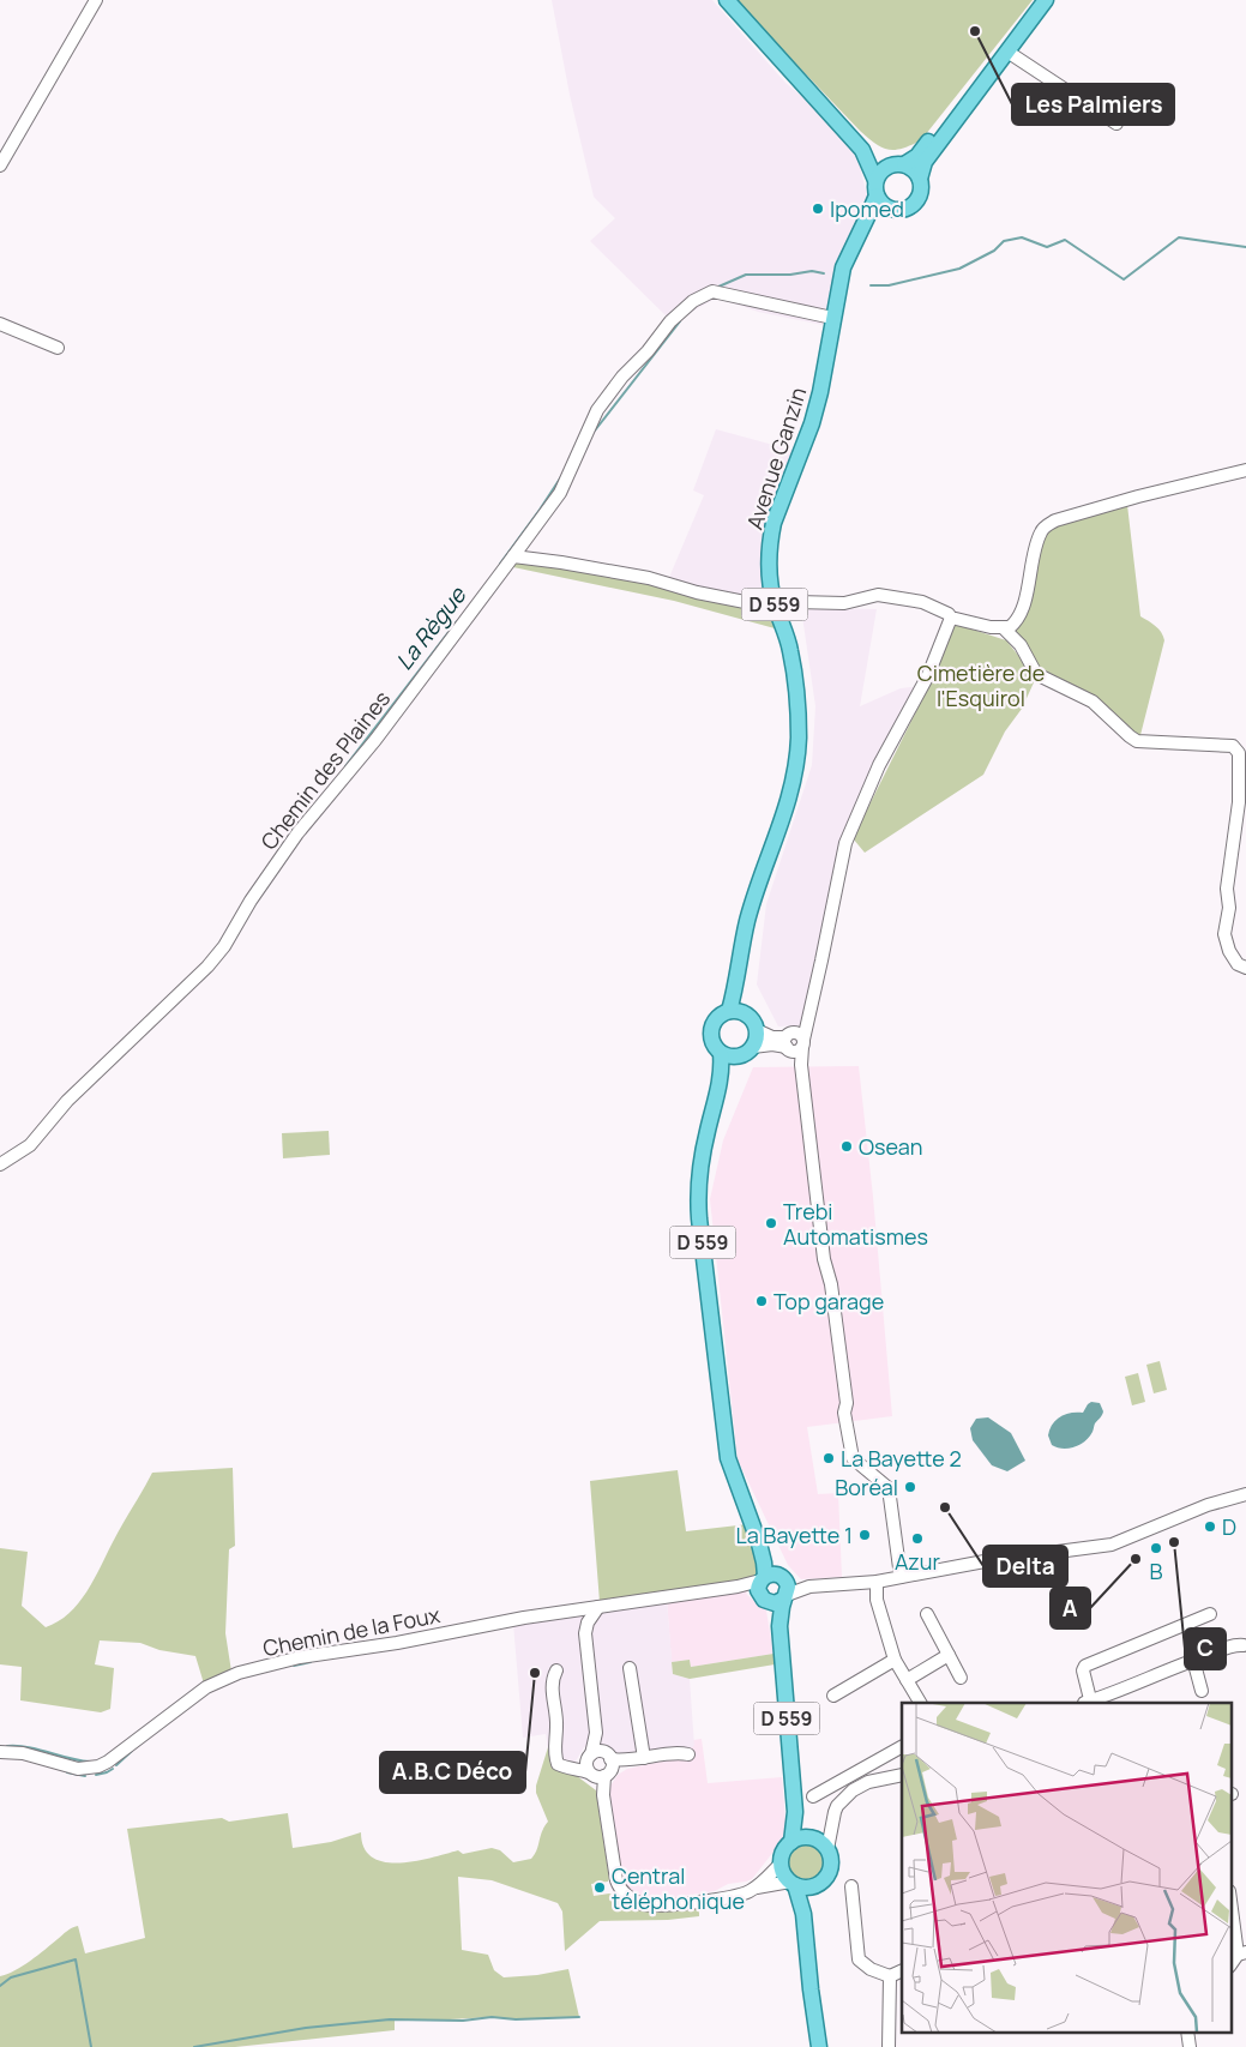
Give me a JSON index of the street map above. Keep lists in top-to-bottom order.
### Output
{
  "streets": {
    "main road": ["Avenue Ganzin", "D 559"],
    "street": ["Chemin des Plaines", "Chemin de la Foux"]
  },
  "crossings": [
    ["Avenue Ganzin", "D 559"],
    ["Avenue Ganzin", "Chemin des Plaines"],
    ["D 559", "Chemin de la Foux"]
  ],
  "water": ["La Règue"],
  "parks": ["Cimetière de l'Esquirol"],
  "places": [
    "Les Palmiers",
    "Ipomed",
    "Osean",
    "Trebi Automatismes",
    "Top garage",
    "La Bayette 2",
    "Boréal",
    "Delta",
    "D",
    "La Bayette 1",
    "Azur",
    "C",
    "B",
    "A",
    "A.B.C Déco",
    "Central téléphonique"
  ]
}
